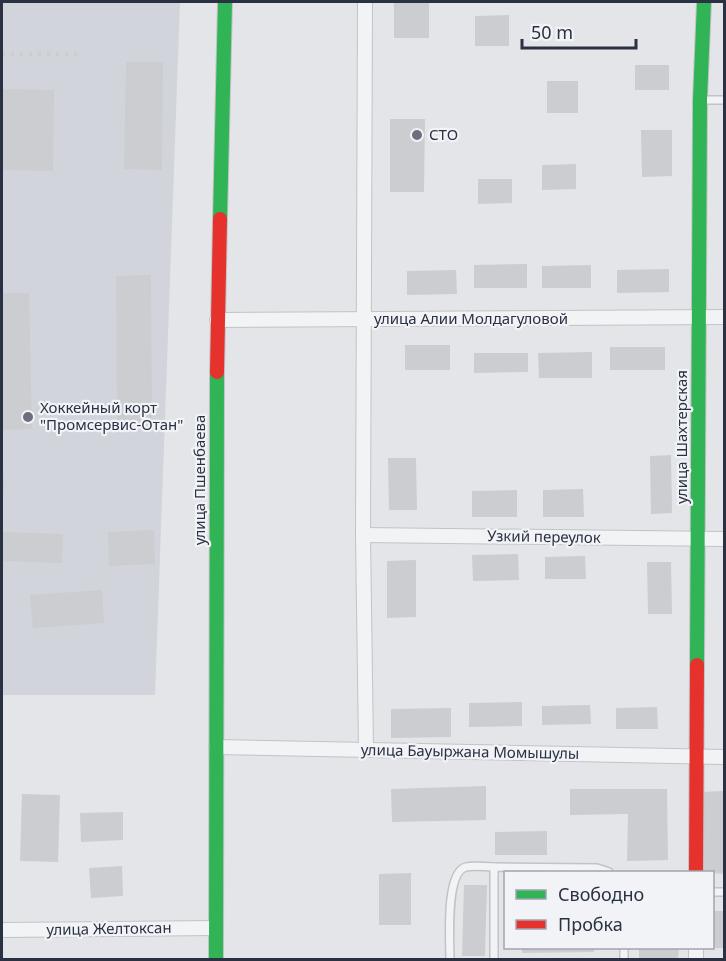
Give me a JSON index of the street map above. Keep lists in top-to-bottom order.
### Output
{
  "streets": {
    "street": [
      "улица Алии Молдагуловой",
      "улица Шахтерская",
      "улица Пшенбаева",
      "Узкий переулок",
      "улица Бауыржана Момышулы",
      "улица Желтоксан"
    ]
  },
  "crossings": [
    ["улица Алии Молдагуловой", "улица Шахтерская"],
    ["улица Алии Молдагуловой", "улица Пшенбаева"],
    ["улица Шахтерская", "Узкий переулок"],
    ["улица Шахтерская", "улица Бауыржана Момышулы"],
    ["улица Пшенбаева", "улица Бауыржана Момышулы"],
    ["улица Пшенбаева", "улица Желтоксан"]
  ],
  "places": ["СТО", "Хоккейный корт \"Промсервис-Отан\""],
  "legend": ["Свободно", "Пробка"],
  "scale_bar": "50 m"
}
